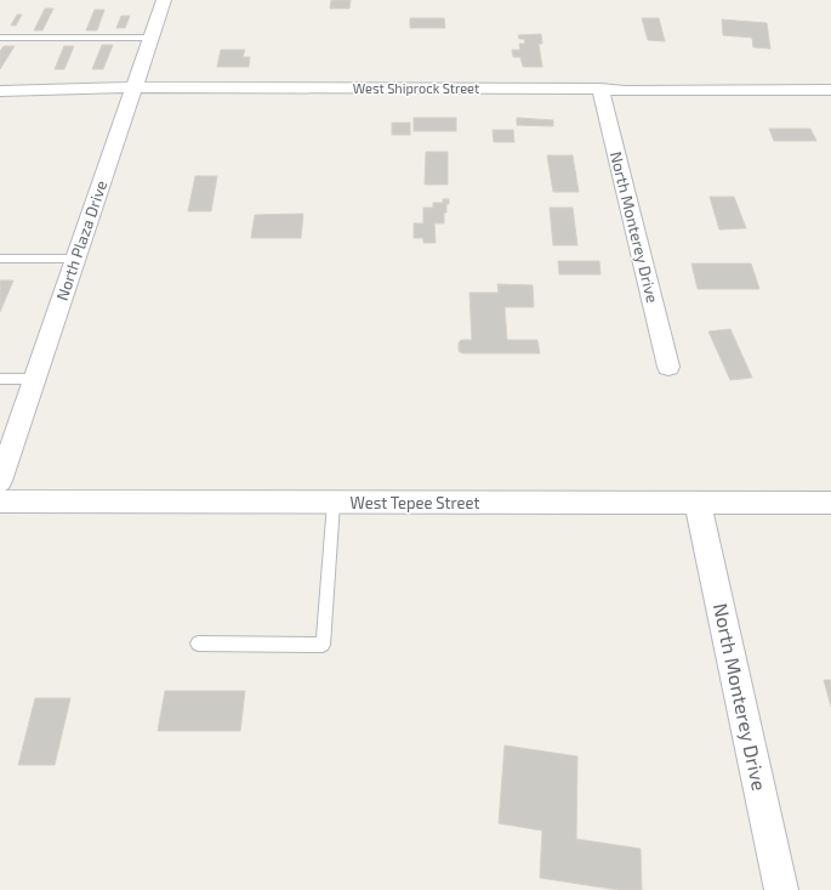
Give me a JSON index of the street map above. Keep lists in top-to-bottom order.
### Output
{
  "streets": {
    "street": [
      "West Shiprock Street",
      "North Monterey Drive",
      "North Plaza Drive",
      "West Tepee Street"
    ]
  },
  "crossings": [
    ["West Shiprock Street", "North Monterey Drive"],
    ["West Shiprock Street", "North Plaza Drive"],
    ["North Monterey Drive", "West Tepee Street"]
  ]
}
